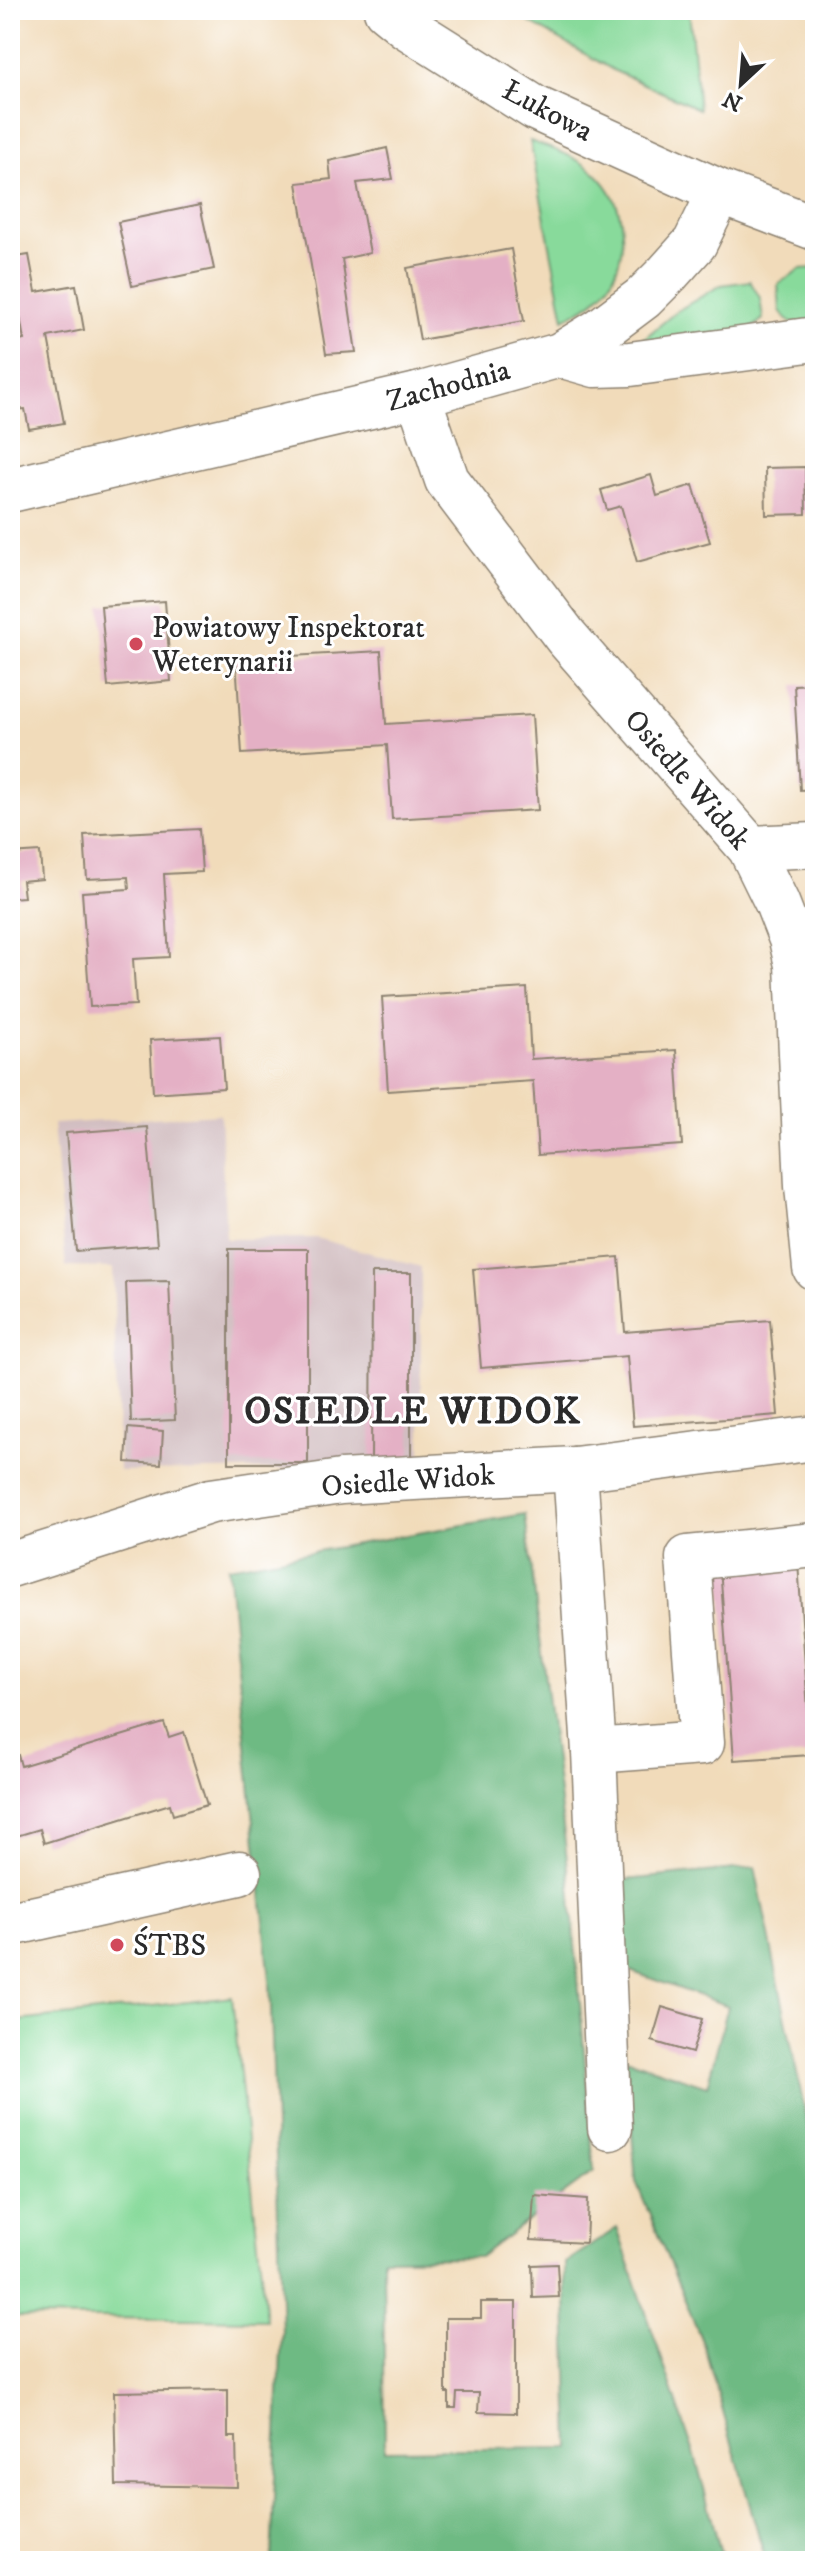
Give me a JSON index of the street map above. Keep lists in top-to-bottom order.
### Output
{
  "streets": {
    "street": ["Łukowa", "Zachodnia", "Osiedle Widok"]
  },
  "crossings": [
    ["Łukowa", "Zachodnia"],
    ["Zachodnia", "Osiedle Widok"]
  ],
  "districts": ["OSIEDLE WIDOK"],
  "places": ["Powiatowy Inspektorat Weterynarii", "ŚTBS"],
  "north": "bottom left"
}
